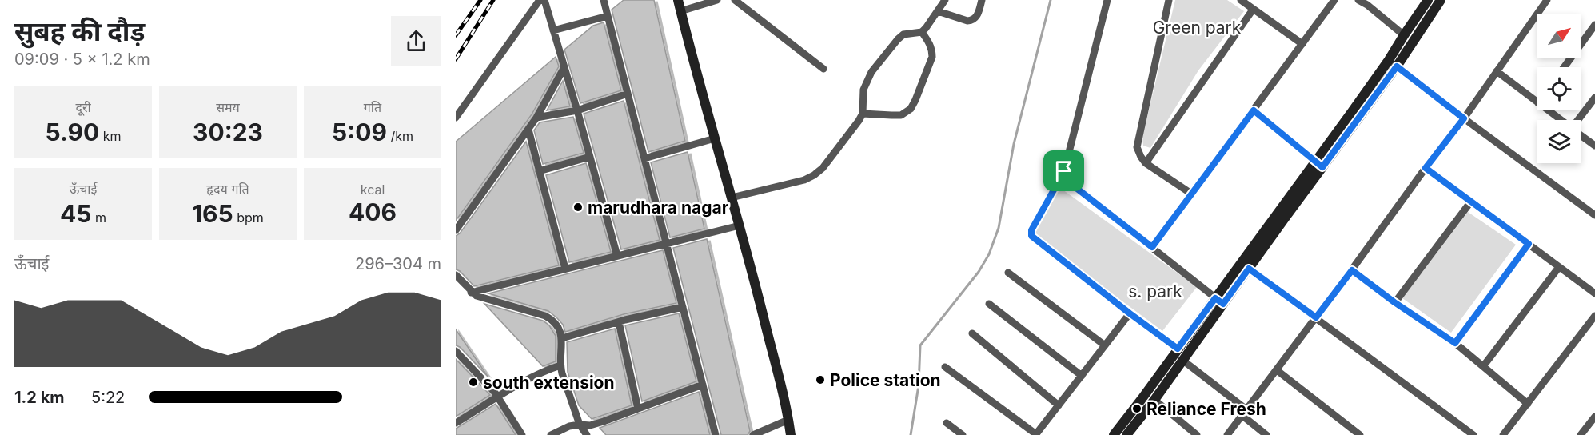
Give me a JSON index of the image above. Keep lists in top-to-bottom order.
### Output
{
  "parks": ["Green park", "s. park"],
  "places": [
    "marudhara nagar",
    "Police station",
    "south extension",
    "Reliance Fresh"
  ],
  "north": "top right",
  "page": {
    "heading": ["सुबह की दौड़", "09:09 · 5 × 1.2 km"],
    "stats": [
      ["दूरी", "5.90 km"],
      ["समय", "30:23"],
      ["गति", "5:09 /km"],
      ["ऊँचाई", "45 m"],
      ["हृदय गति", "165 bpm"],
      ["kcal", "406"]
    ],
    "chart": ["ऊँचाई", "296–304 m"],
    "list": [
      {
        "name": "1.2 km",
        "note": "5:22"
      }
    ]
  }
}
